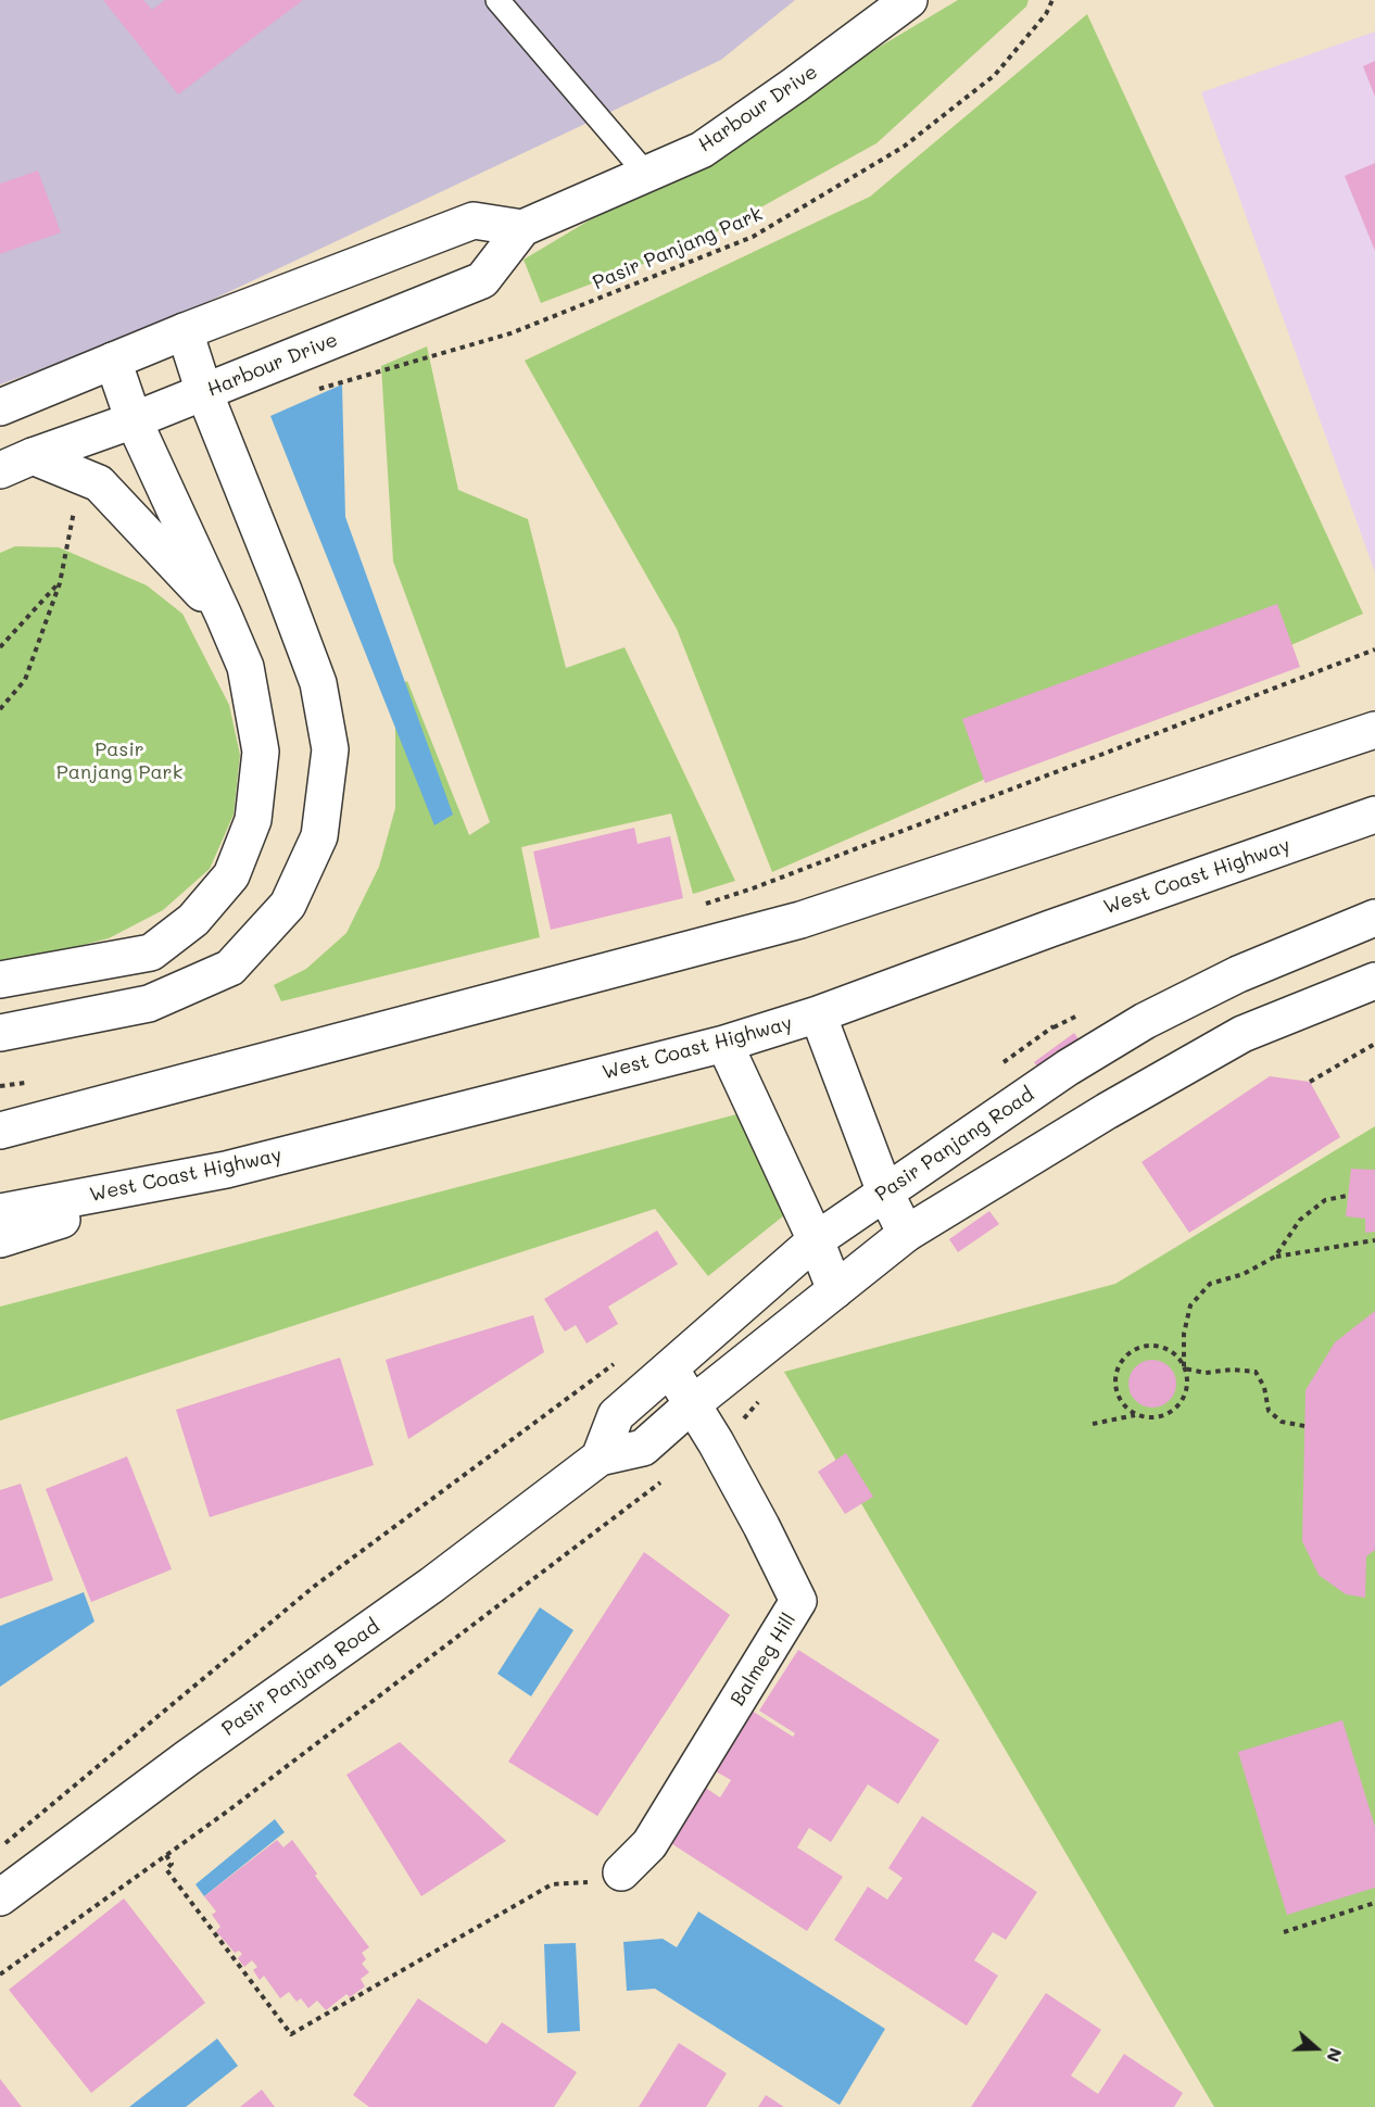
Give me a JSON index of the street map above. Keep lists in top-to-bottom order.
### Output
{
  "streets": {
    "main road": [
      "Harbour Drive",
      "West Coast Highway",
      "Pasir Panjang Road",
      "Balmeg Hill"
    ],
    "path": ["Pasir Panjang Park"]
  },
  "crossings": [
    ["Pasir Panjang Road", "Balmeg Hill"]
  ],
  "parks": ["Pasir Panjang Park"],
  "north": "right"
}
